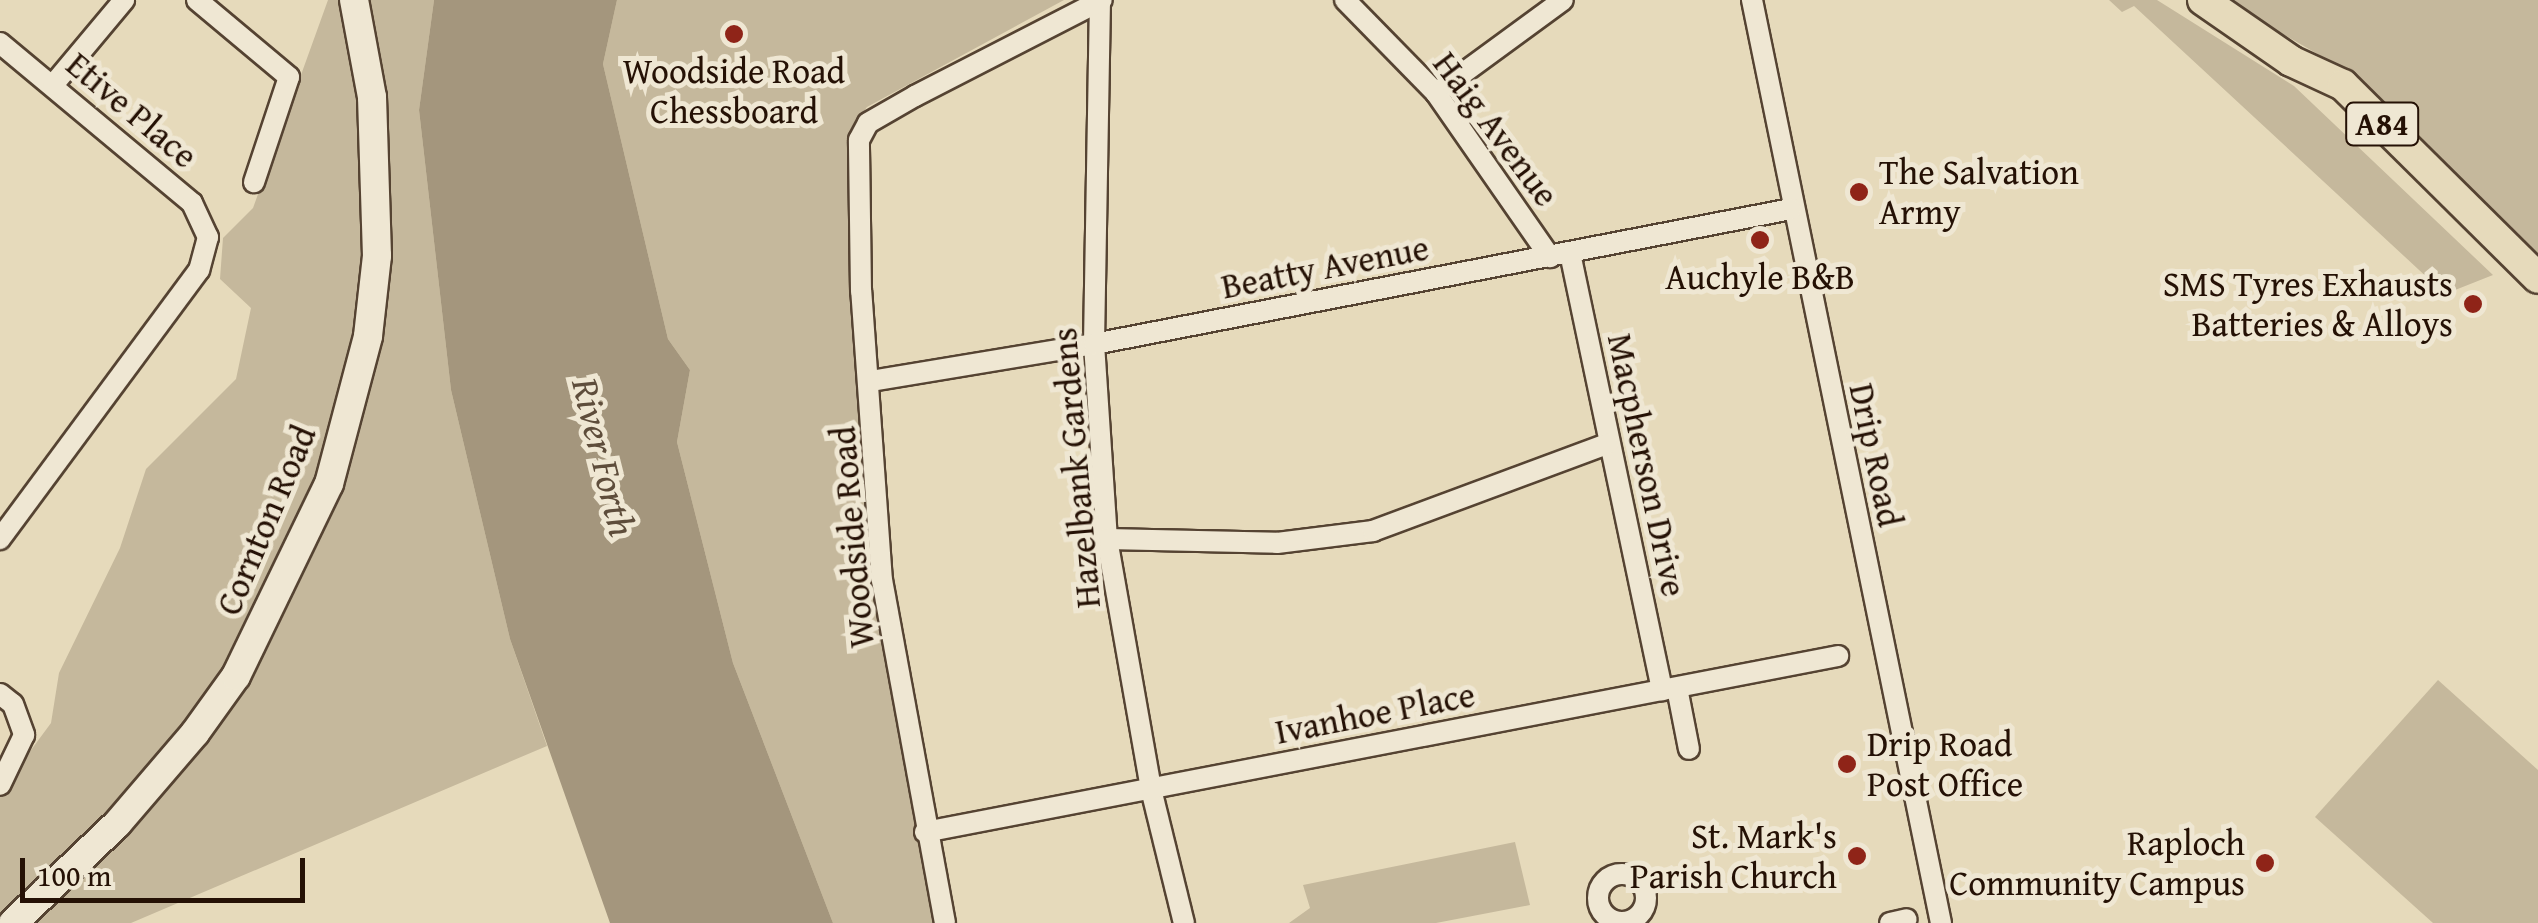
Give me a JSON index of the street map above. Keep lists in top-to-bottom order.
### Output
{
  "streets": {
    "main road": ["A84", "Cornton Road"],
    "street": [
      "Etive Place",
      "Haig Avenue",
      "Beatty Avenue",
      "Drip Road",
      "Macpherson Drive",
      "Hazelbank Gardens",
      "Woodside Road",
      "Ivanhoe Place"
    ]
  },
  "crossings": [
    ["Haig Avenue", "Beatty Avenue"],
    ["Haig Avenue", "Macpherson Drive"],
    ["Beatty Avenue", "Drip Road"],
    ["Beatty Avenue", "Macpherson Drive"],
    ["Beatty Avenue", "Hazelbank Gardens"],
    ["Beatty Avenue", "Woodside Road"],
    ["Macpherson Drive", "Ivanhoe Place"],
    ["Hazelbank Gardens", "Woodside Road"],
    ["Hazelbank Gardens", "Ivanhoe Place"],
    ["Woodside Road", "Ivanhoe Place"]
  ],
  "water": ["River Forth"],
  "places": [
    "Woodside Road Chessboard",
    "The Salvation Army",
    "Auchyle B&B",
    "SMS Tyres Exhausts Batteries & Alloys",
    "Drip Road Post Office",
    "St. Mark's Parish Church",
    "Raploch Community Campus"
  ],
  "scale_bar": "100 m"
}
